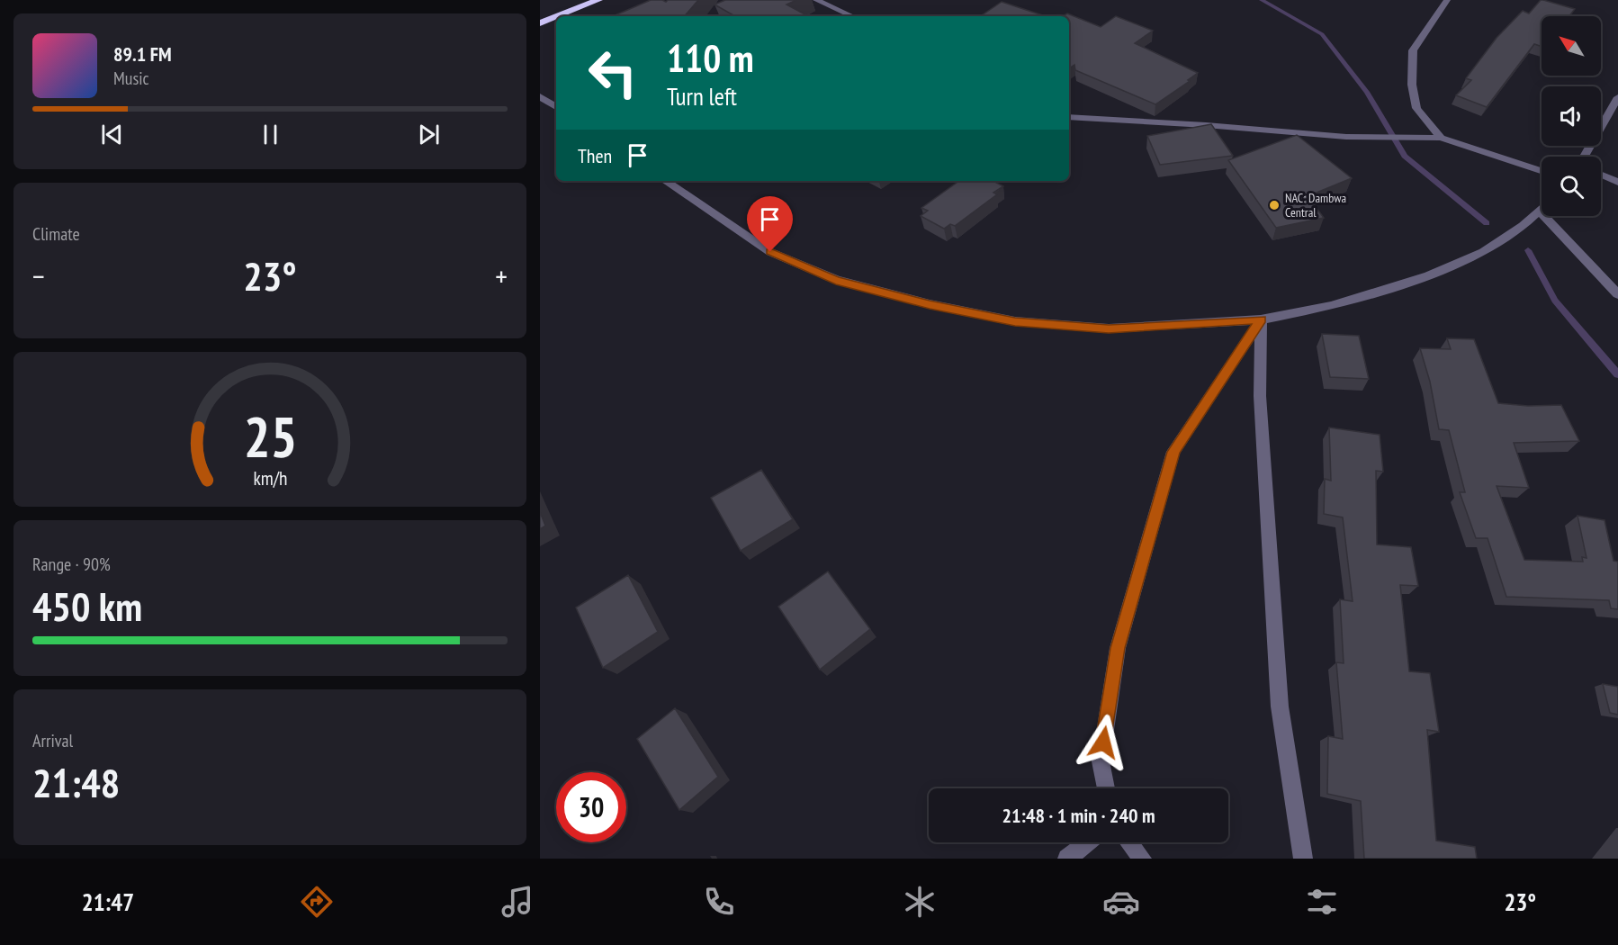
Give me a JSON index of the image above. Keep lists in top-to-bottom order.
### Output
{
  "places": ["NAC: Dambwa Central"],
  "north": "top left",
  "page": {
    "turn": ["110 m", "Turn left"],
    "song": ["89.1 FM", "Music"],
    "then": "Then",
    "tile": [
      "Climate",
      ["Range · 90%", "450 km"],
      ["Arrival", "21:48"]
    ],
    "heat": ["−", "23°", "+"],
    "limit": "30",
    "trip": "21:48 · 1 min · 240 m",
    "tabs": ["21:47", "23°"],
    "gauge": ["25", "km/h"]
  }
}
